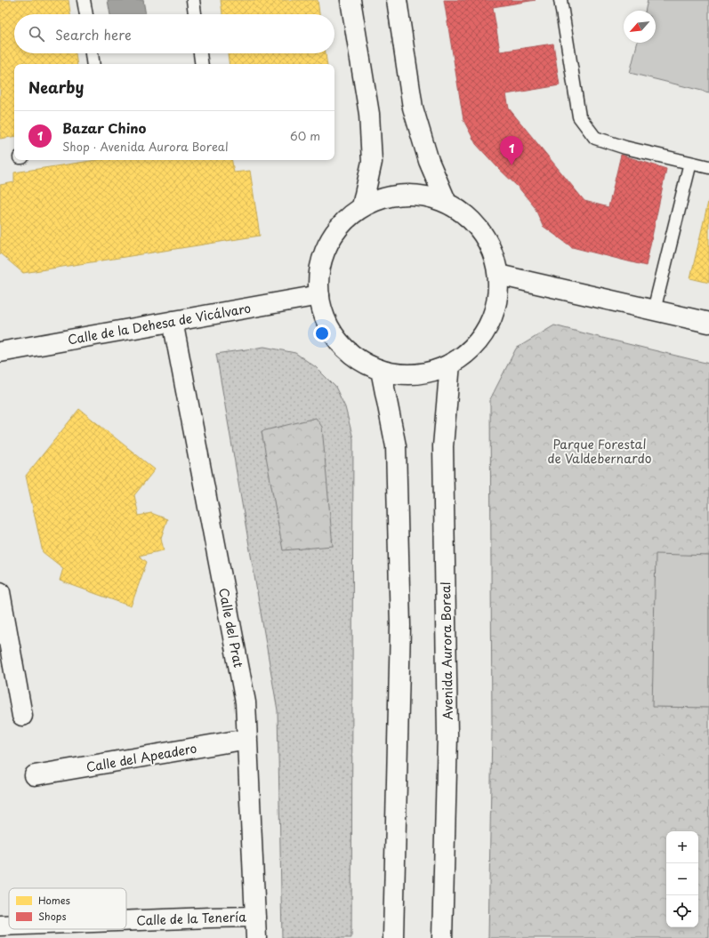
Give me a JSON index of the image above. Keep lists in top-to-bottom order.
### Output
{
  "streets": {
    "main road": [
      "Calle de la Dehesa de Vicálvaro",
      "Calle del Prat",
      "Avenida Aurora Boreal",
      "Calle del Apeadero",
      "Calle de la Tenería"
    ]
  },
  "crossings": [
    ["Calle de la Dehesa de Vicálvaro", "Calle del Prat"],
    ["Calle del Prat", "Calle del Apeadero"],
    ["Calle del Prat", "Calle de la Tenería"]
  ],
  "parks": ["Parque Forestal de Valdebernardo"],
  "legend": ["Homes", "Shops"],
  "north": "bottom left",
  "page": {
    "search": "Search here",
    "heading": "Nearby",
    "list": [
      {
        "mark": "1",
        "name": "Bazar Chino",
        "note": "Shop · Avenida Aurora Boreal",
        "value": "60 m"
      }
    ],
    "pins": "1",
    "map_buttons": ["+", "−"]
  }
}
